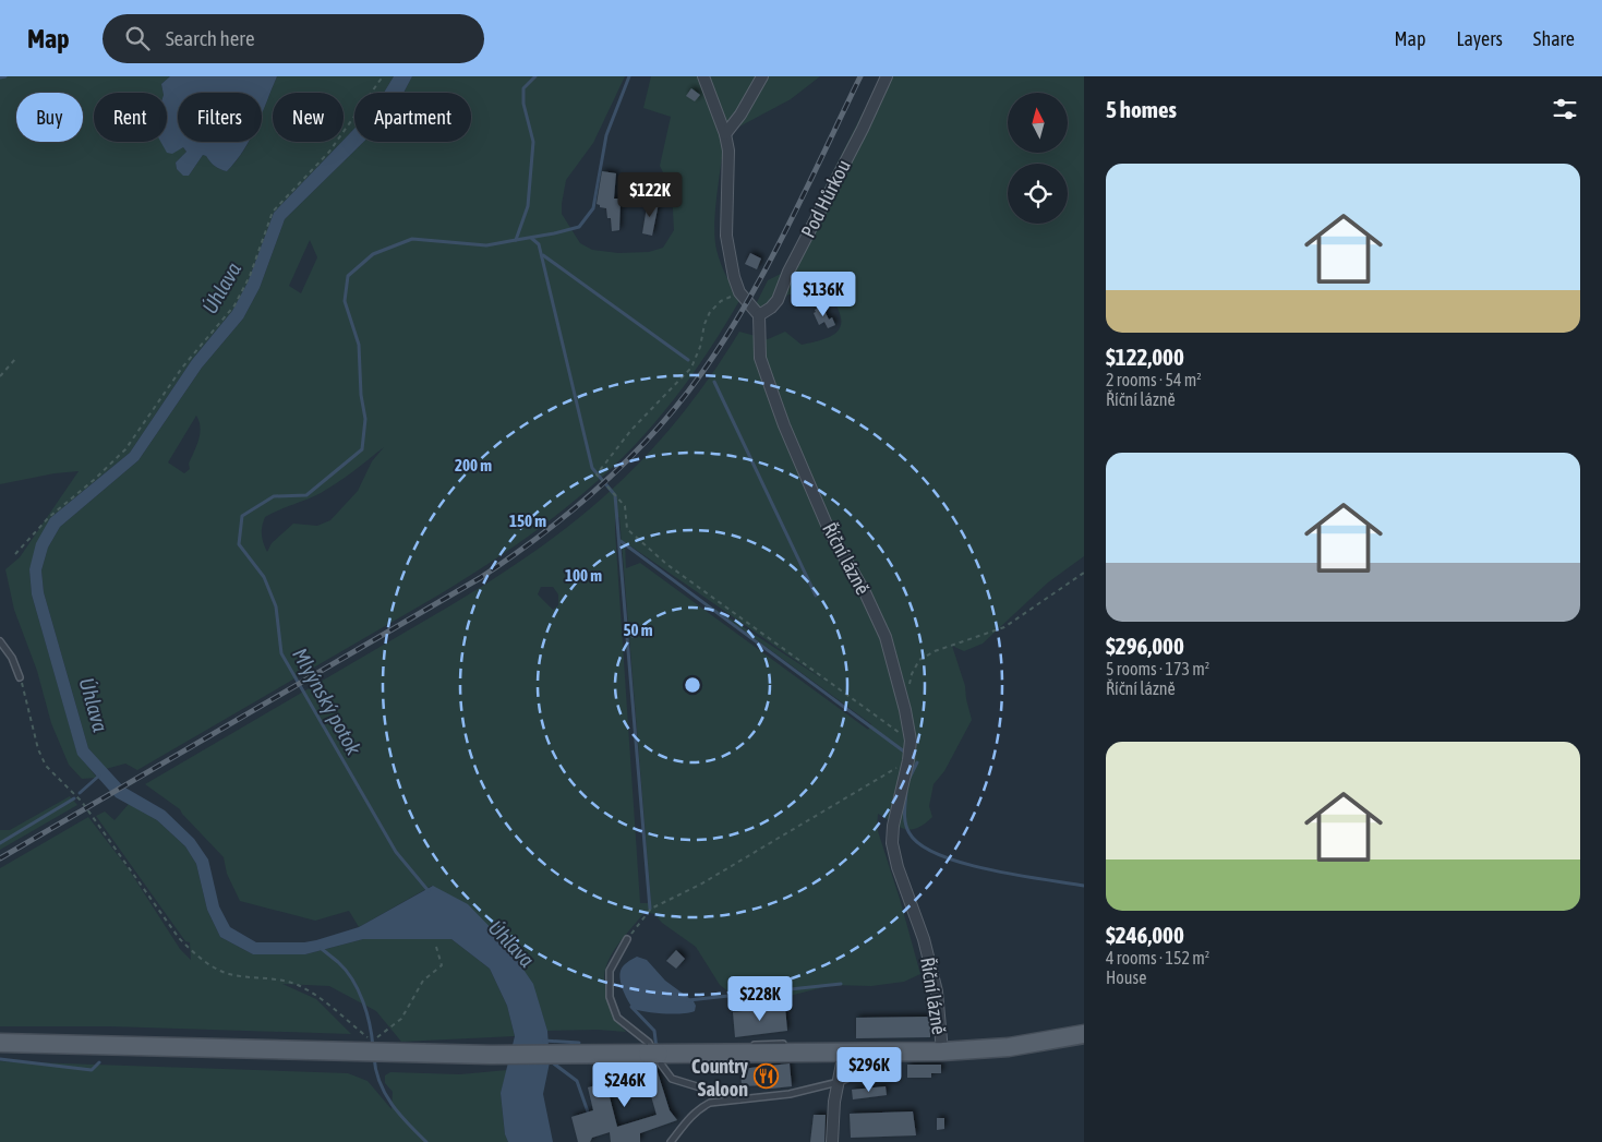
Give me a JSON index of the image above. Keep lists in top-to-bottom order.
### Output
{
  "streets": {
    "street": ["Pod Hůrkou", "Říční lázně"]
  },
  "crossings": [
    ["Pod Hůrkou", "Říční lázně"]
  ],
  "water": ["Úhlava", "Mlyýnský potok"],
  "places": {
    "restaurant": ["Country Saloon"]
  },
  "north": "top",
  "page": {
    "header": "Map",
    "search": "Search here",
    "nav": ["Map", "Layers", "Share"],
    "heading": "5 homes",
    "chip": [
      "Buy",
      "Rent",
      "Filters",
      "New",
      "Apartment"
    ],
    "list": [
      {
        "name": "$122,000",
        "note": "2 rooms · 54 m² · Říční lázně"
      },
      {
        "name": "$296,000",
        "note": "5 rooms · 173 m² · Říční lázně"
      },
      {
        "name": "$246,000",
        "note": "4 rooms · 152 m² · House"
      }
    ],
    "price": [
      "$122K",
      "$136K",
      "$228K",
      "$296K",
      "$246K"
    ]
  },
  "rings": [
    "200 m",
    "150 m",
    "100 m",
    "50 m"
  ]
}
